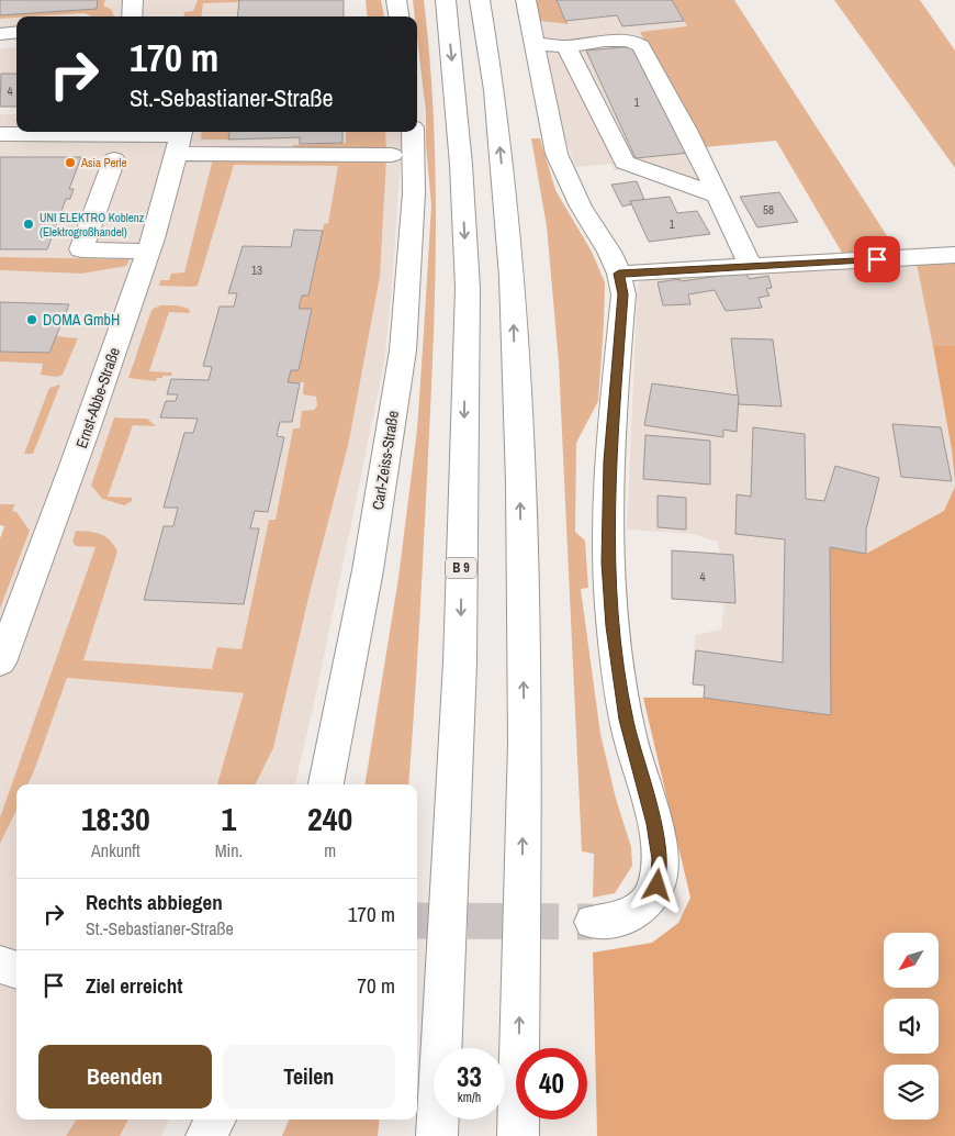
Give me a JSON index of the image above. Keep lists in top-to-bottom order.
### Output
{
  "streets": {
    "main road": ["Ernst-Abbe-Straße", "Carl-Zeiss-Straße", "B 9"]
  },
  "places": ["Asia Perle", "UNI ELEKTRO Koblenz (Elektrogroßhandel)", "DOMA GmbH"],
  "house_numbers": [
    "4",
    "1",
    "58",
    "1",
    "13",
    "4"
  ],
  "north": "bottom left",
  "page": {
    "turn": ["170 m", "St.-Sebastianer-Straße"],
    "eta": [
      "18:30",
      "Ankunft",
      "1",
      "Min.",
      "240",
      "m"
    ],
    "list": [
      {
        "name": "Rechts abbiegen",
        "note": "St.-Sebastianer-Straße",
        "value": "170 m"
      },
      {
        "name": "Ziel erreicht",
        "value": "70 m"
      }
    ],
    "buttons": ["Beenden", "Teilen"],
    "speed": "33 km/h",
    "limit": "40"
  }
}
